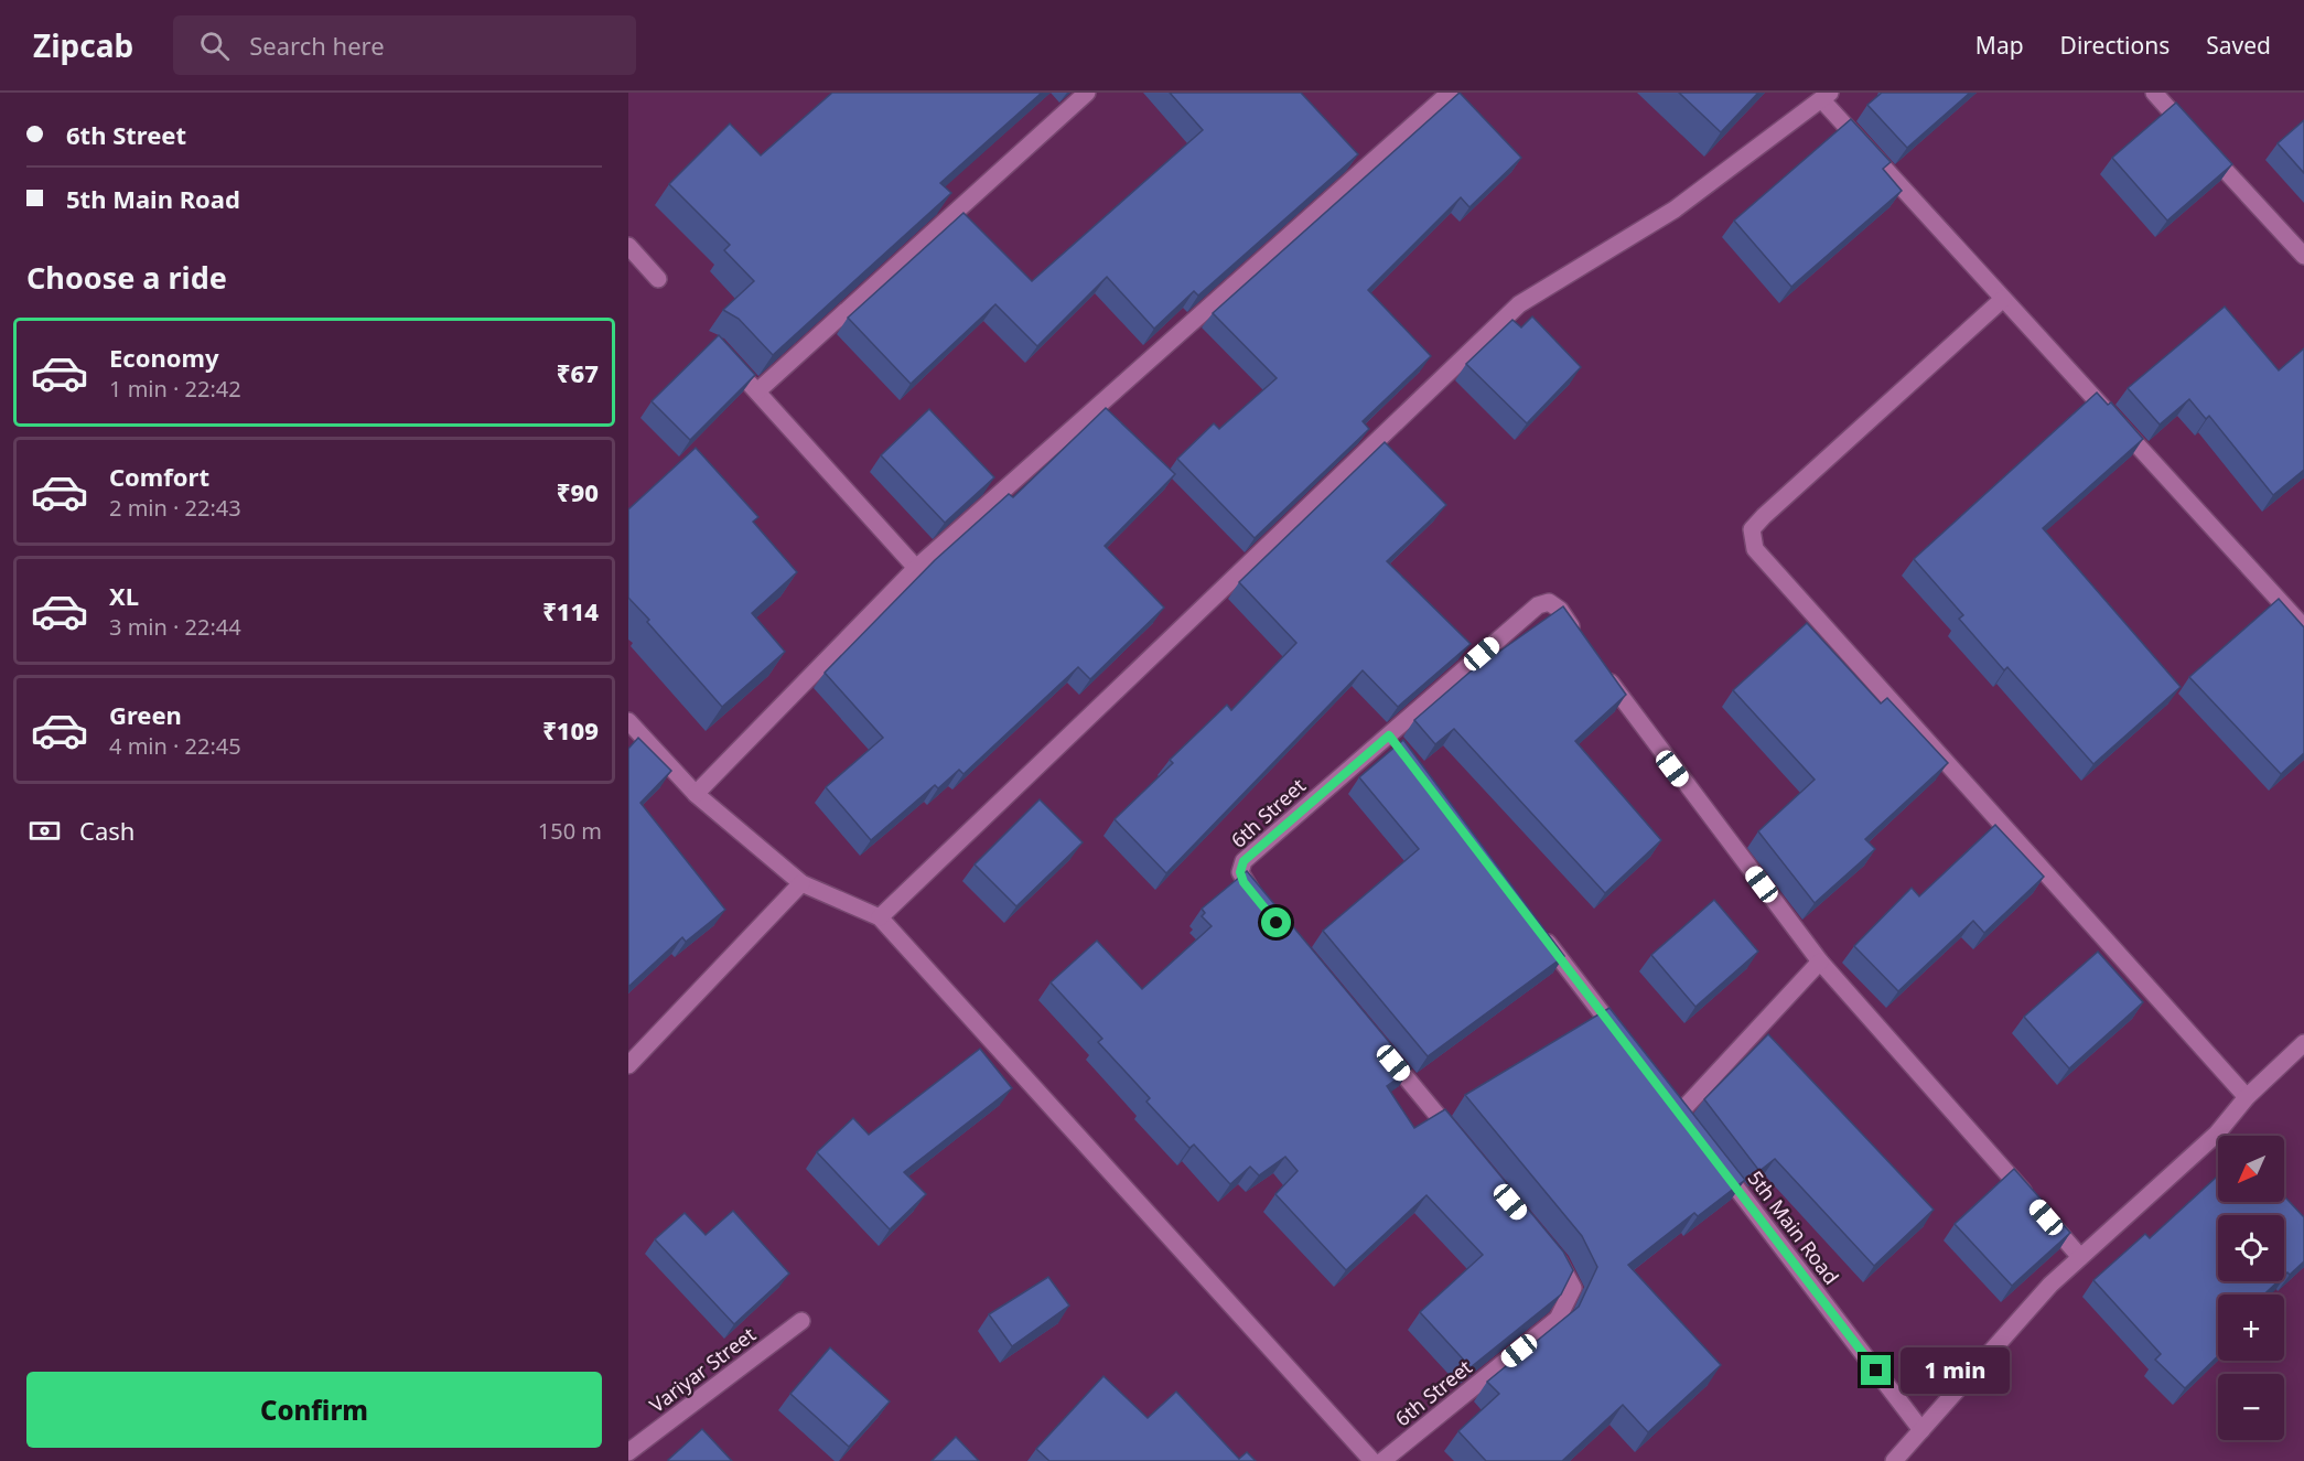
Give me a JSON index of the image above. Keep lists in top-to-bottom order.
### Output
{
  "streets": {
    "street": ["6th Street", "5th Main Road", "Variyar Street"]
  },
  "north": "bottom left",
  "page": {
    "header": "Zipcab",
    "search": "Search here",
    "nav": ["Map", "Directions", "Saved"],
    "banner": ["6th Street", "5th Main Road"],
    "heading": "Choose a ride",
    "list": [
      {
        "name": "Economy",
        "note": "1 min · 22:42",
        "value": "₹67"
      },
      {
        "name": "Comfort",
        "note": "2 min · 22:43",
        "value": "₹90"
      },
      {
        "name": "XL",
        "note": "3 min · 22:44",
        "value": "₹114"
      },
      {
        "name": "Green",
        "note": "4 min · 22:45",
        "value": "₹109"
      }
    ],
    "pay": ["Cash", "150 m"],
    "map_buttons": ["+", "−"],
    "bubble": "1 min",
    "buttons": "Confirm"
  }
}
